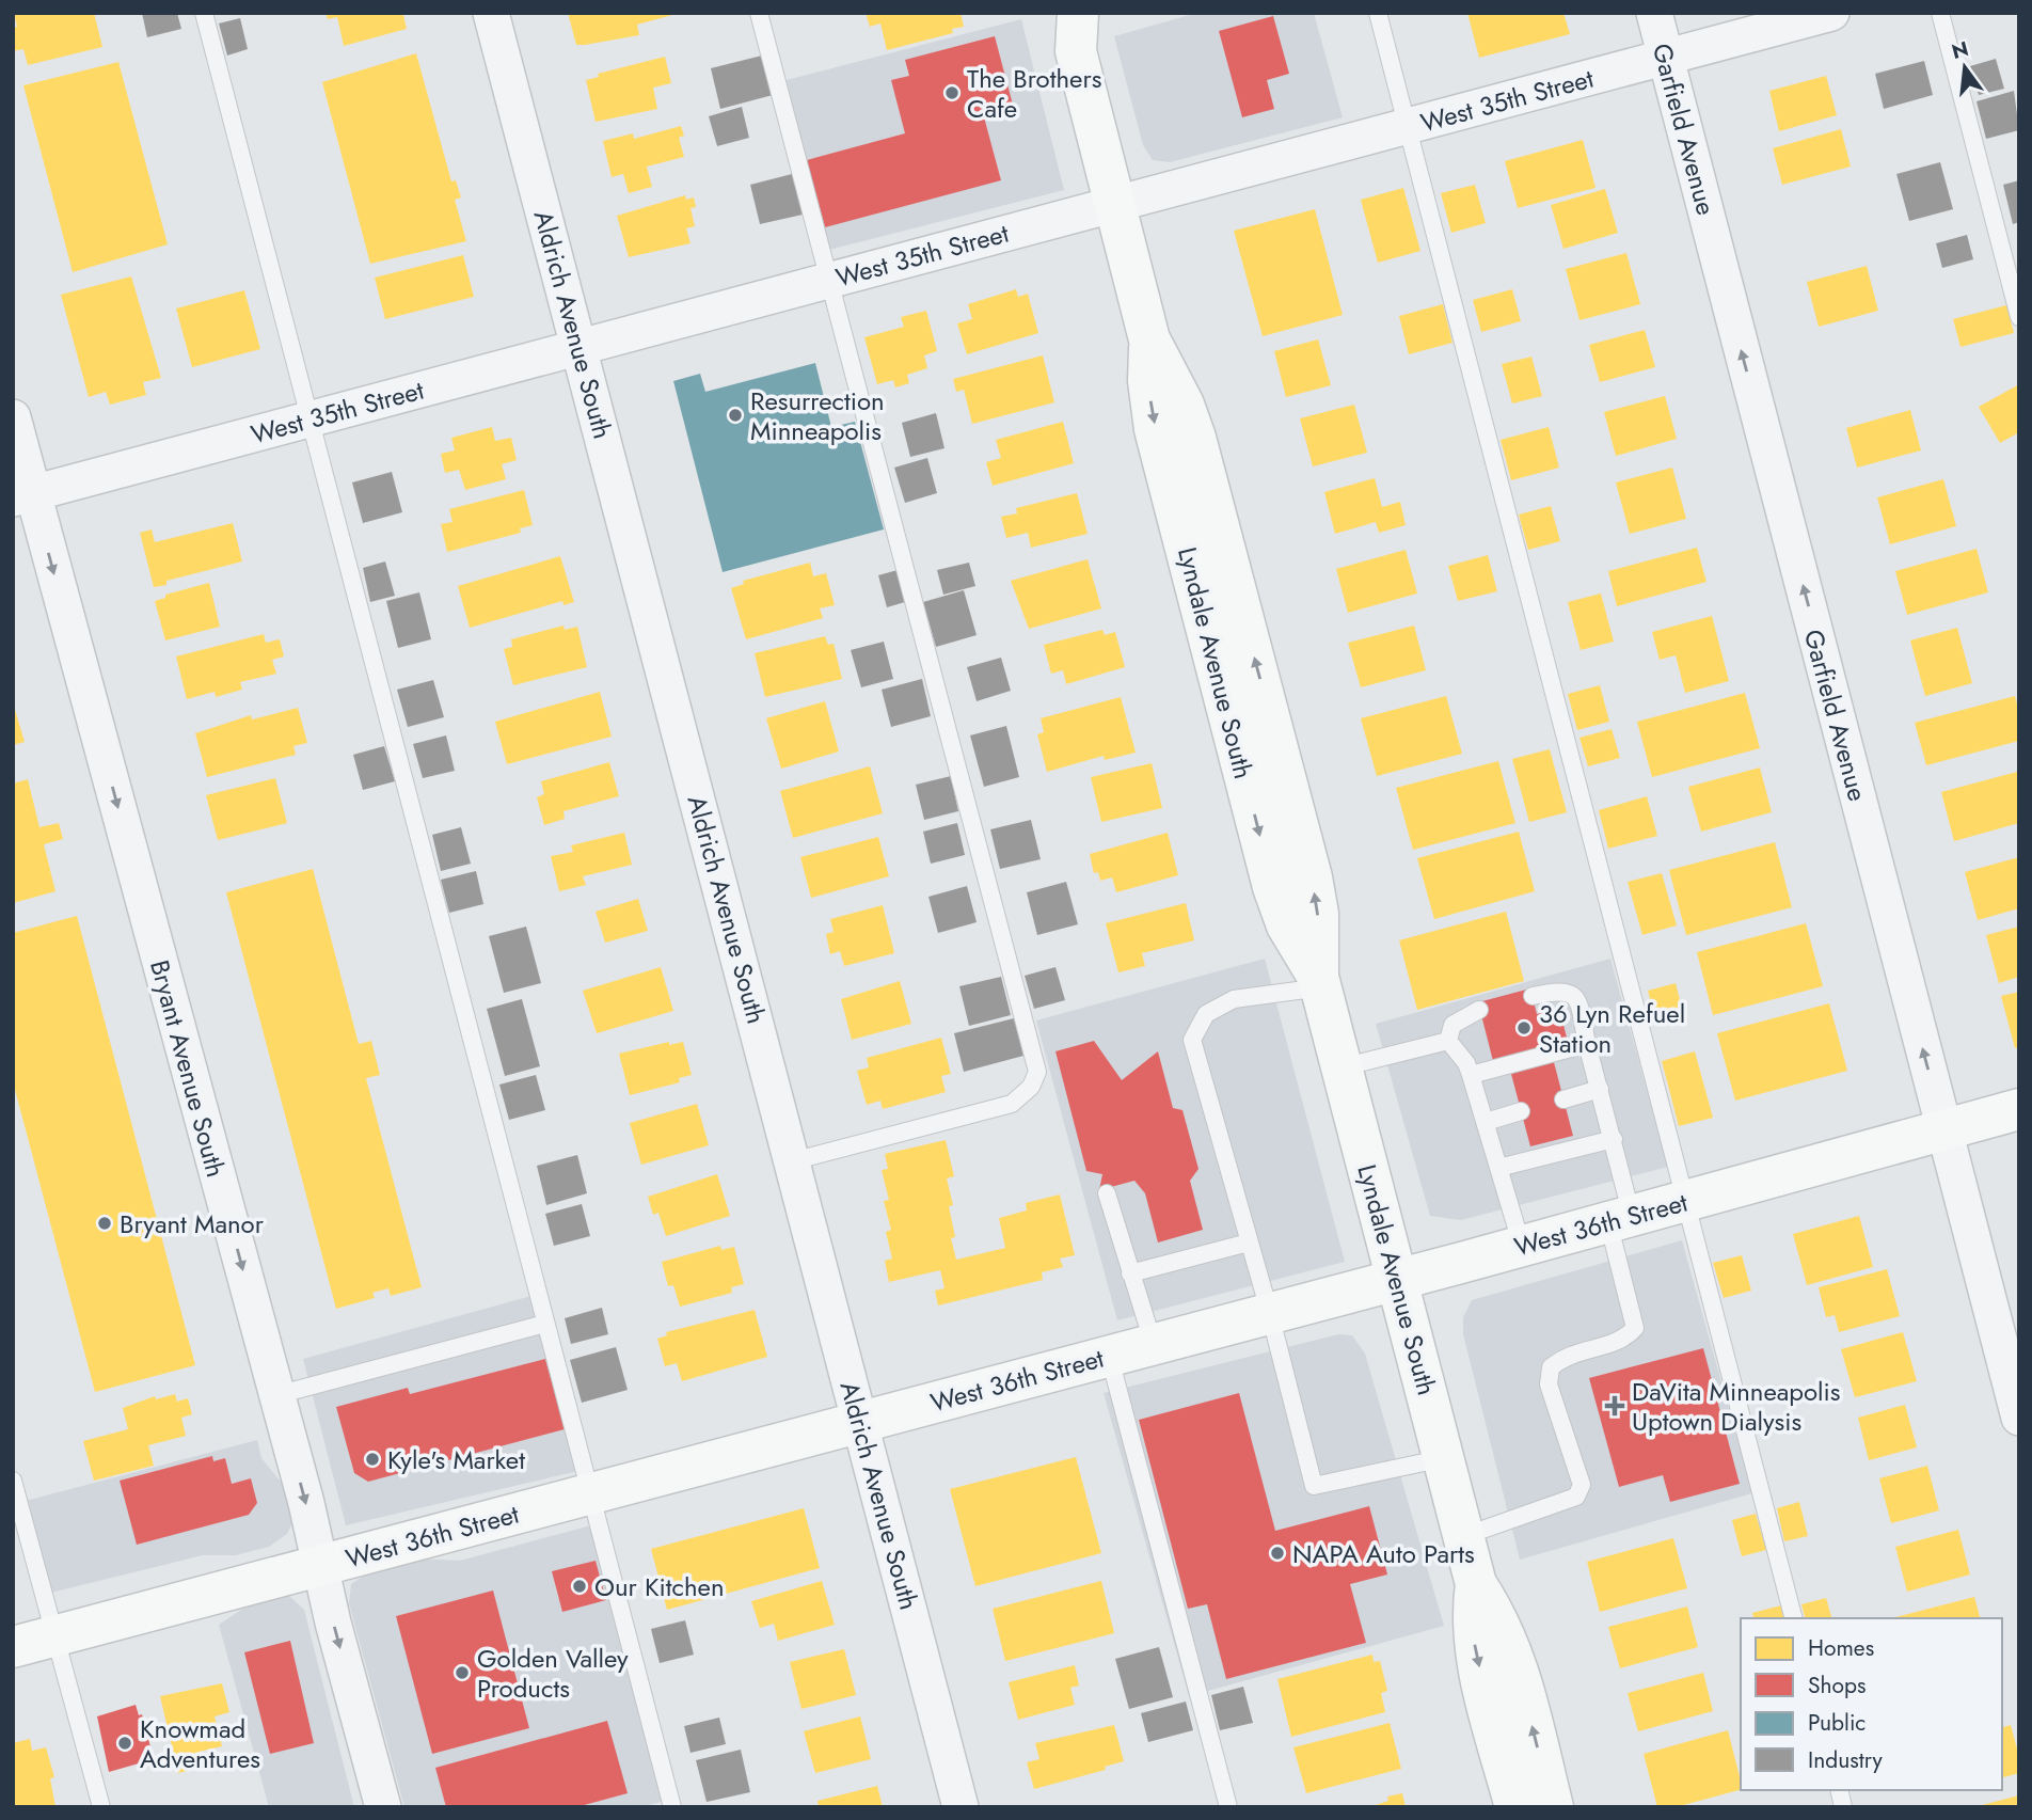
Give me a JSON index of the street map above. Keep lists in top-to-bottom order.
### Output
{
  "streets": {
    "main road": ["Lyndale Avenue South", "West 36th Street"],
    "street": [
      "West 35th Street",
      "Garfield Avenue",
      "Aldrich Avenue South",
      "Bryant Avenue South"
    ]
  },
  "crossings": [
    ["West 35th Street", "Garfield Avenue"],
    ["West 35th Street", "Aldrich Avenue South"],
    ["West 35th Street", "Lyndale Avenue South"],
    ["West 35th Street", "Bryant Avenue South"],
    ["Garfield Avenue", "West 36th Street"],
    ["Aldrich Avenue South", "West 36th Street"],
    ["Lyndale Avenue South", "West 36th Street"],
    ["Bryant Avenue South", "West 36th Street"]
  ],
  "one_way": ["Garfield Avenue", "Bryant Avenue South"],
  "places": {
    "other": [
      "The Brothers Cafe",
      "Resurrection Minneapolis",
      "36 Lyn Refuel Station",
      "Bryant Manor",
      "Kyle's Market",
      "NAPA Auto Parts",
      "Our Kitchen",
      "Golden Valley Products",
      "Knowmad Adventures"
    ],
    "health": ["DaVita Minneapolis Uptown Dialysis"]
  },
  "legend": [
    "Homes",
    "Shops",
    "Public",
    "Industry"
  ],
  "north": "top"
}
